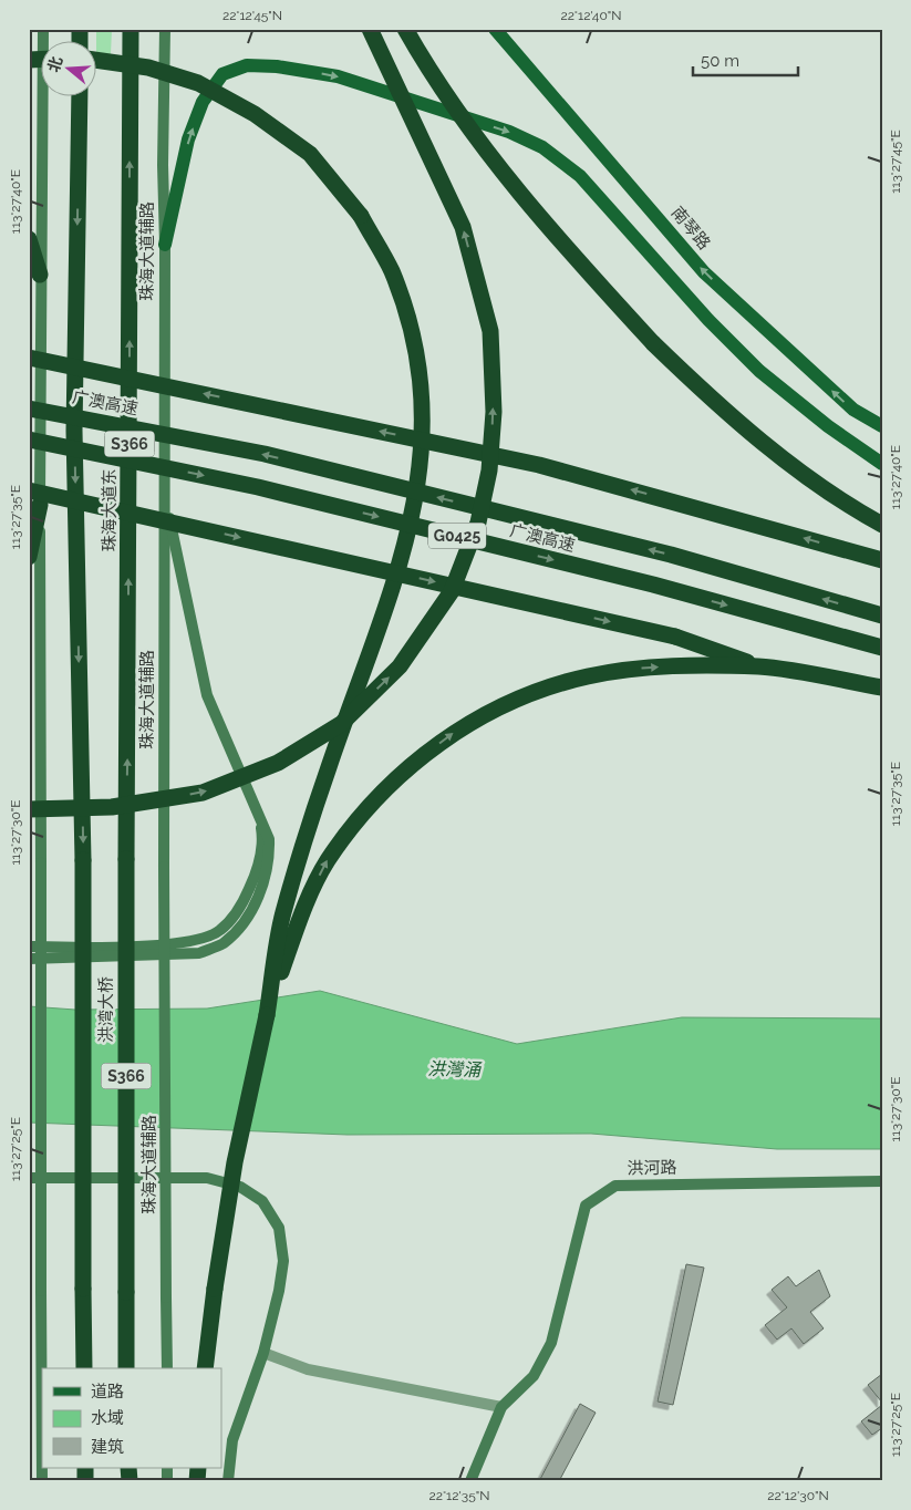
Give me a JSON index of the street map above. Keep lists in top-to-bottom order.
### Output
{
  "streets": {
    "highway": [
      "广澳高速",
      "S366",
      "珠海大道东",
      "G0425",
      "洪湾大桥"
    ],
    "main road": ["南琴路", "珠海大道辅路", "洪河路"]
  },
  "crossings": [
    ["珠海大道东", "洪湾大桥"]
  ],
  "one_way": ["南琴路"],
  "water": ["洪灣涌"],
  "legend": ["道路", "水域", "建筑"],
  "scale_bar": "50 m",
  "north": "left",
  "coordinates": [
    "22°12'45\"N",
    "22°12'40\"N",
    "113°27'45\"E",
    "113°27'40\"E",
    "113°27'35\"E",
    "113°27'30\"E",
    "113°27'25\"E",
    "22°12'35\"N",
    "22°12'30\"N"
  ]
}
